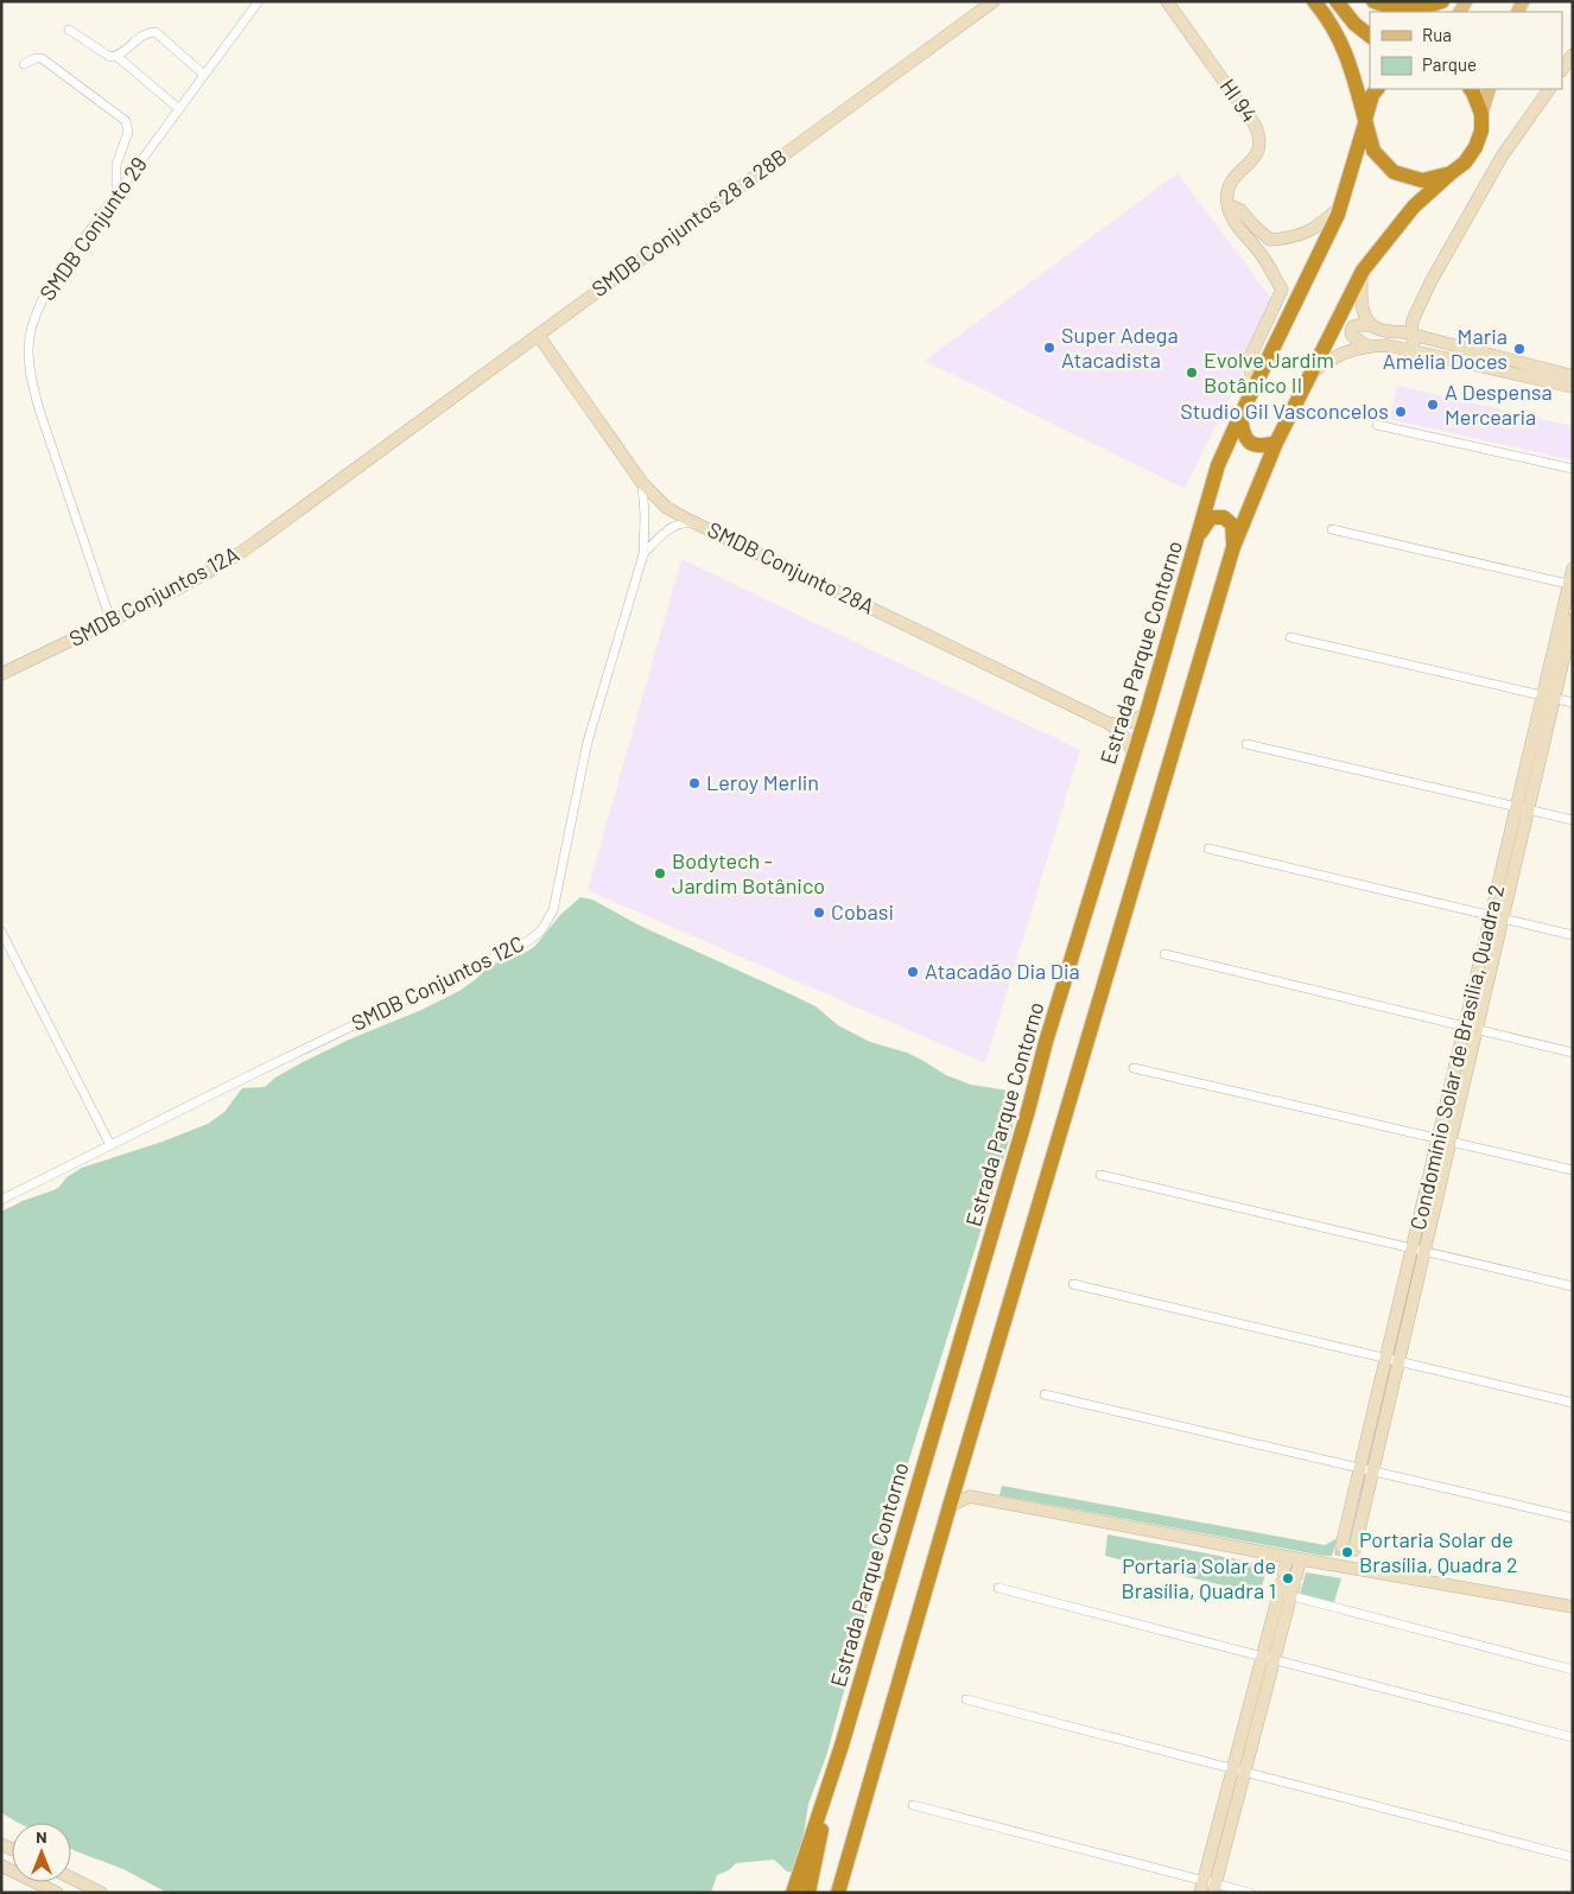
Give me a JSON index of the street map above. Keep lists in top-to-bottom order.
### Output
{
  "streets": {
    "highway": ["Estrada Parque Contorno"],
    "street": [
      "HI 94",
      "SMDB Conjuntos 28 a 28B",
      "SMDB Conjunto 29",
      "SMDB Conjunto 28A",
      "SMDB Conjuntos 12A",
      "SMDB Conjuntos 12C",
      "Condomínio Solar de Brasilia, Quadra 2"
    ]
  },
  "crossings": [
    ["SMDB Conjuntos 28 a 28B", "SMDB Conjunto 28A"],
    ["SMDB Conjuntos 28 a 28B", "SMDB Conjuntos 12A"],
    ["SMDB Conjunto 29", "SMDB Conjuntos 12A"],
    ["SMDB Conjunto 28A", "SMDB Conjuntos 12C"]
  ],
  "places": [
    "Super Adega Atacadista",
    "Maria Amélia Doces",
    "Evolve Jardim Botânico II",
    "A Despensa Mercearia",
    "Studio Gil Vasconcelos",
    "Leroy Merlin",
    "Bodytech - Jardim Botânico",
    "Cobasi",
    "Atacadão Dia Dia",
    "Portaria Solar de Brasília, Quadra 2",
    "Portaria Solar de Brasília, Quadra 1"
  ],
  "legend": ["Rua", "Parque"],
  "north": "top"
}
